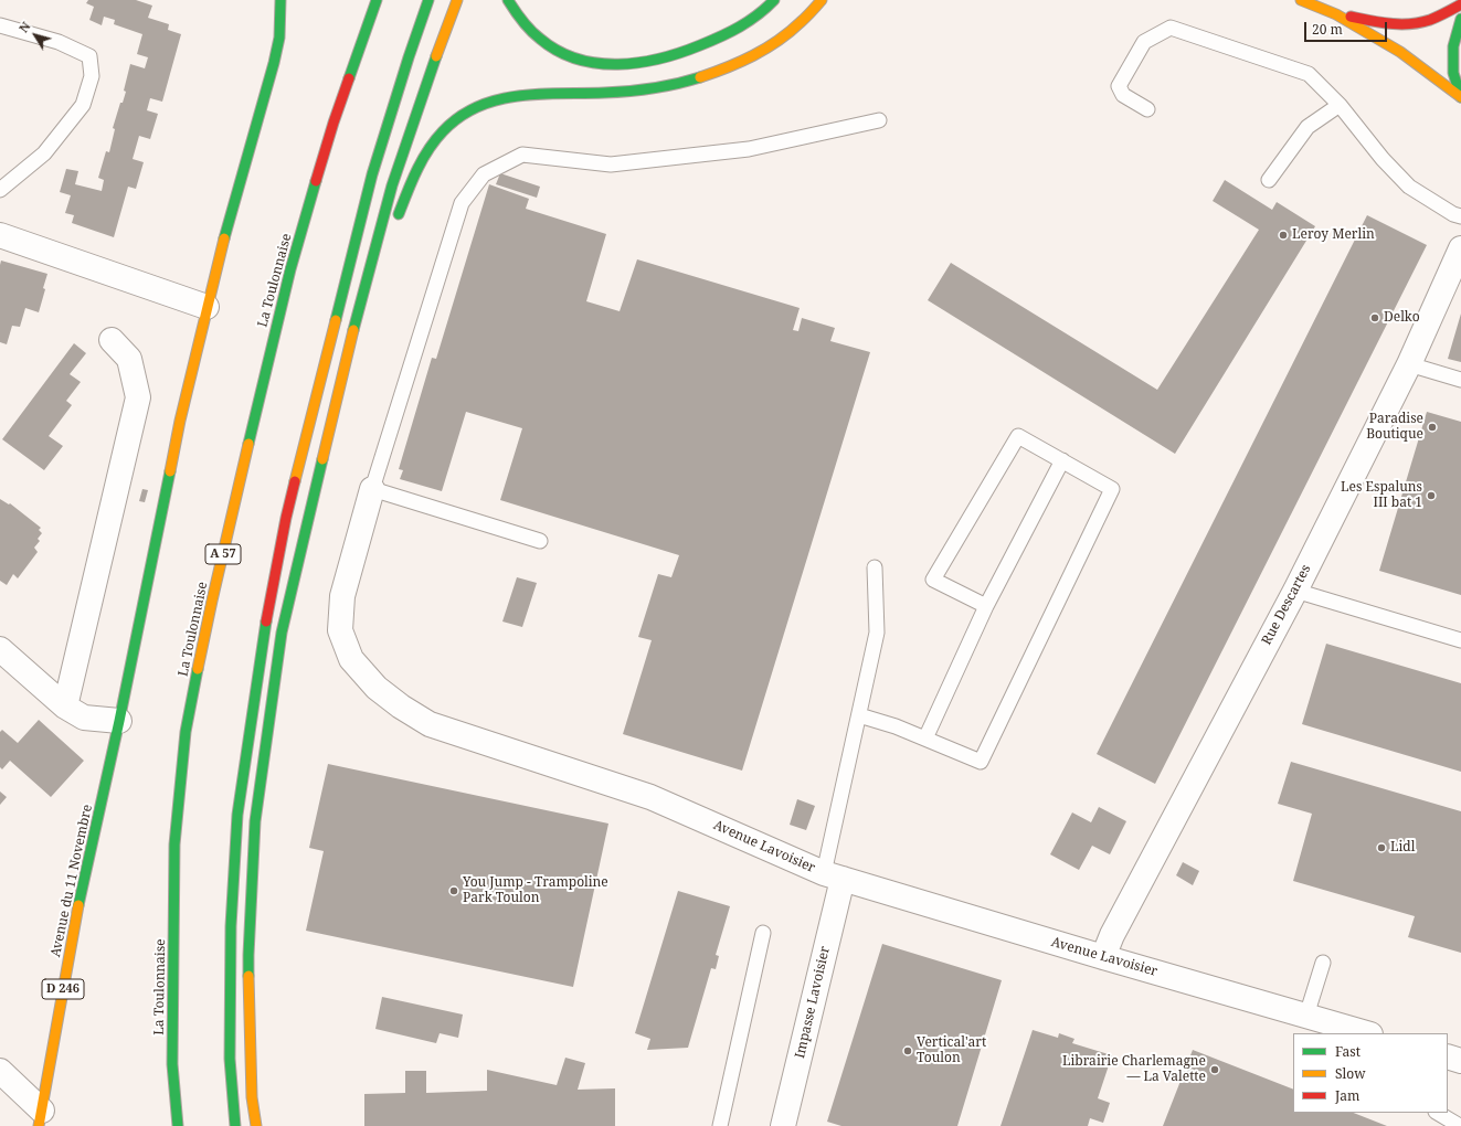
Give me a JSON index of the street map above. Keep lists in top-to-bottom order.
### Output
{
  "streets": {
    "main road": [
      "La Toulonnaise",
      "A 57",
      "Avenue du 11 Novembre",
      "D 246"
    ],
    "street": ["Rue Descartes", "Avenue Lavoisier", "Impasse Lavoisier"]
  },
  "crossings": [
    ["Rue Descartes", "Avenue Lavoisier"],
    ["Avenue Lavoisier", "Impasse Lavoisier"]
  ],
  "places": [
    "Leroy Merlin",
    "Delko",
    "Paradise Boutique",
    "Les Espaluns III bat 1",
    "Lidl",
    "You Jump - Trampoline Park Toulon",
    "Vertical'art Toulon",
    "Librairie Charlemagne — La Valette"
  ],
  "legend": ["Fast", "Slow", "Jam"],
  "scale_bar": "20 m",
  "north": "top left"
}
